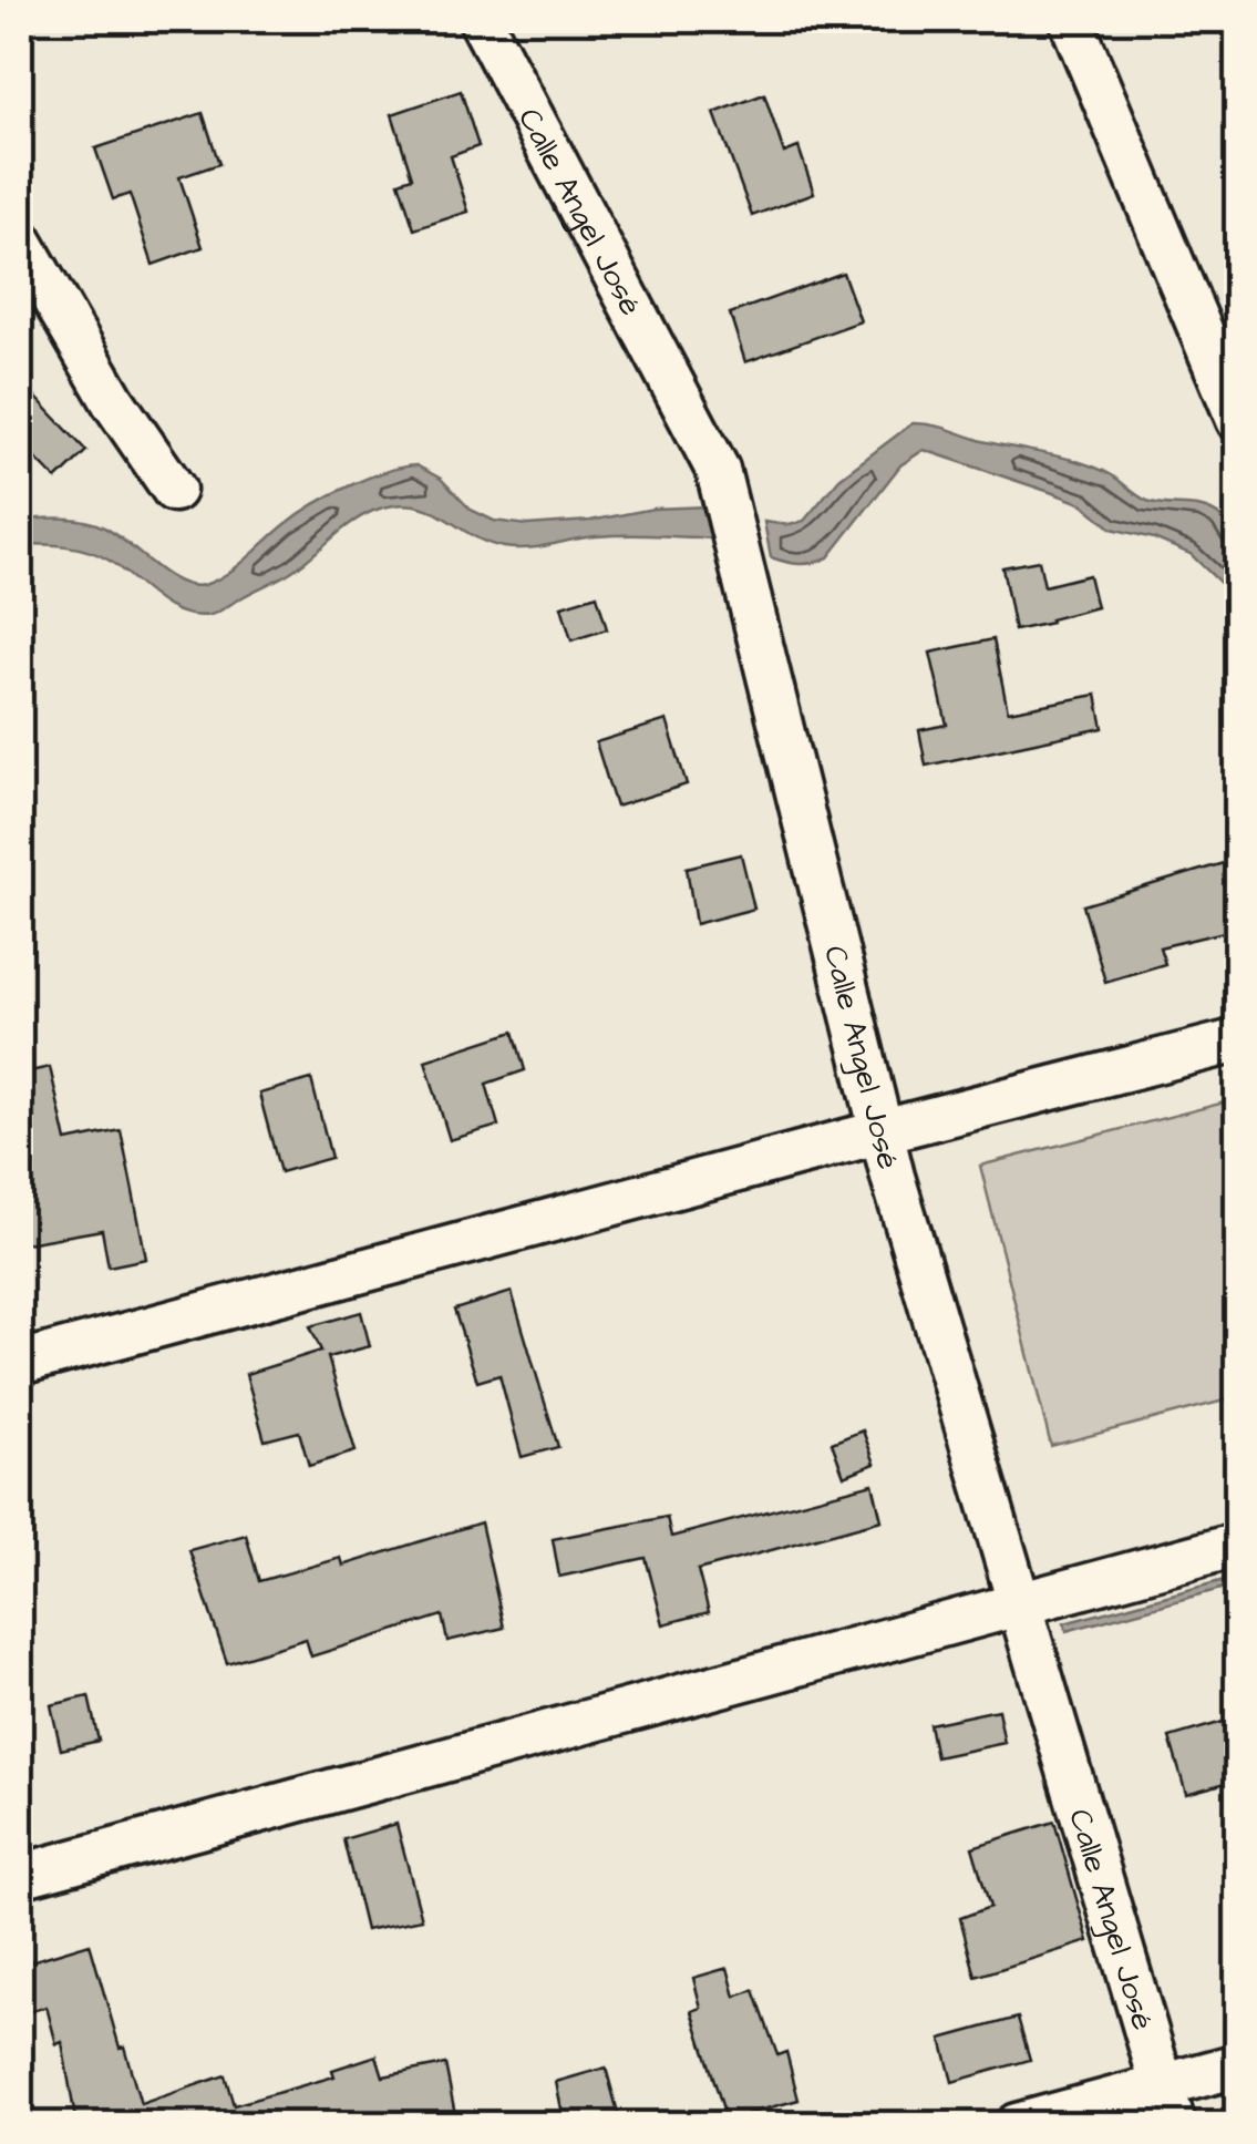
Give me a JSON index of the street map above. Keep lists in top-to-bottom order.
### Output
{
  "streets": {
    "street": ["Calle Angel José"]
  }
}
